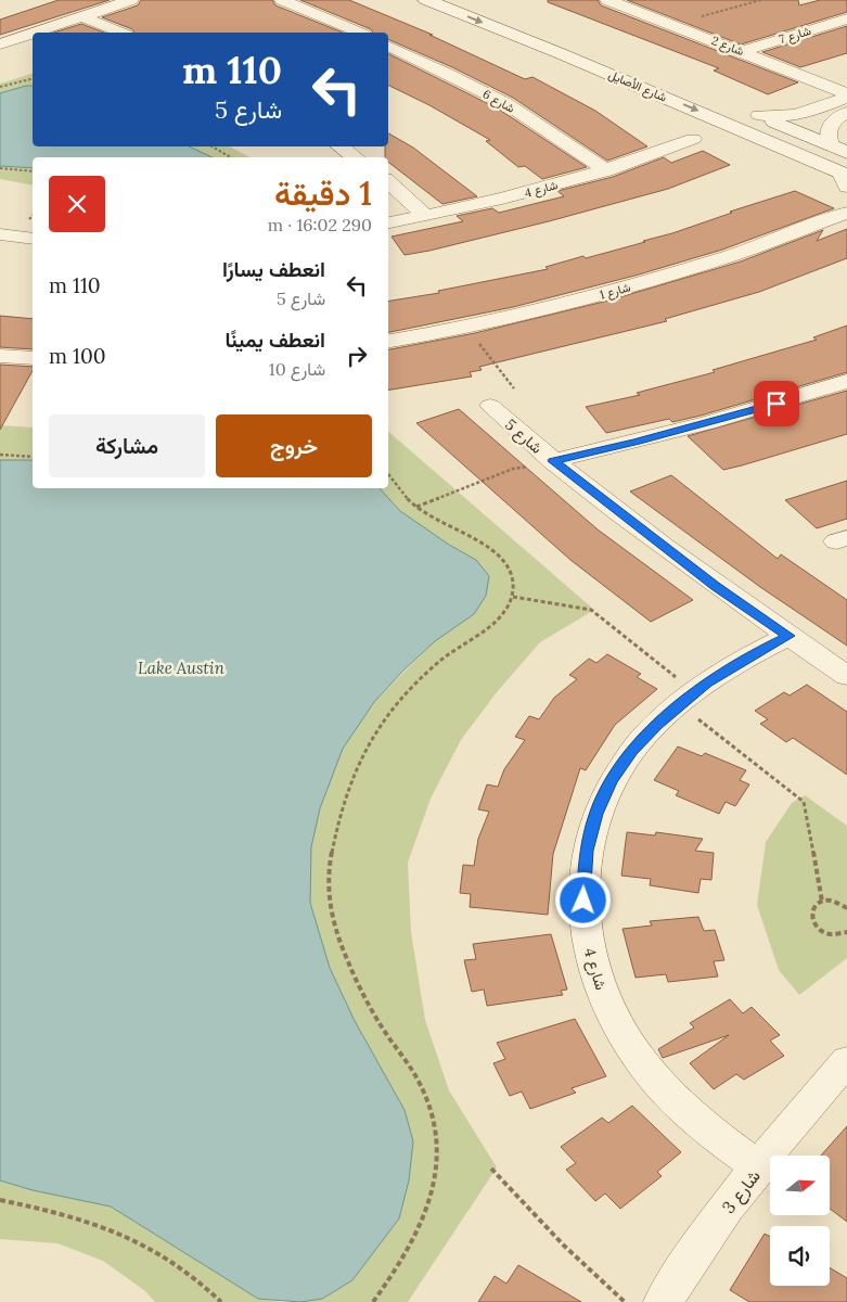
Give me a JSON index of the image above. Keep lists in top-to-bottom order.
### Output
{
  "streets": {
    "main road": ["شارع الأصايل"],
    "street": [
      "شارع 7",
      "شارع 2",
      "شارع 6",
      "شارع 4",
      "شارع 1",
      "شارع 5",
      "شارع 3"
    ]
  },
  "crossings": [
    ["شارع 7", "شارع 2"],
    ["شارع 6", "شارع 4"],
    ["شارع 4", "شارع 5"],
    ["شارع 4", "شارع 3"]
  ],
  "one_way": ["شارع الأصايل"],
  "water": ["Lake Austin"],
  "north": "right",
  "page": {
    "turn": ["110 m", "شارع 5"],
    "heading": ["1 دقيقة", "290 m · 16:02"],
    "list": [
      {
        "name": "انعطف يسارًا",
        "note": "شارع 5",
        "value": "110 m"
      },
      {
        "name": "انعطف يمينًا",
        "note": "شارع 10",
        "value": "100 m"
      }
    ],
    "buttons": ["خروج", "مشاركة"]
  }
}
